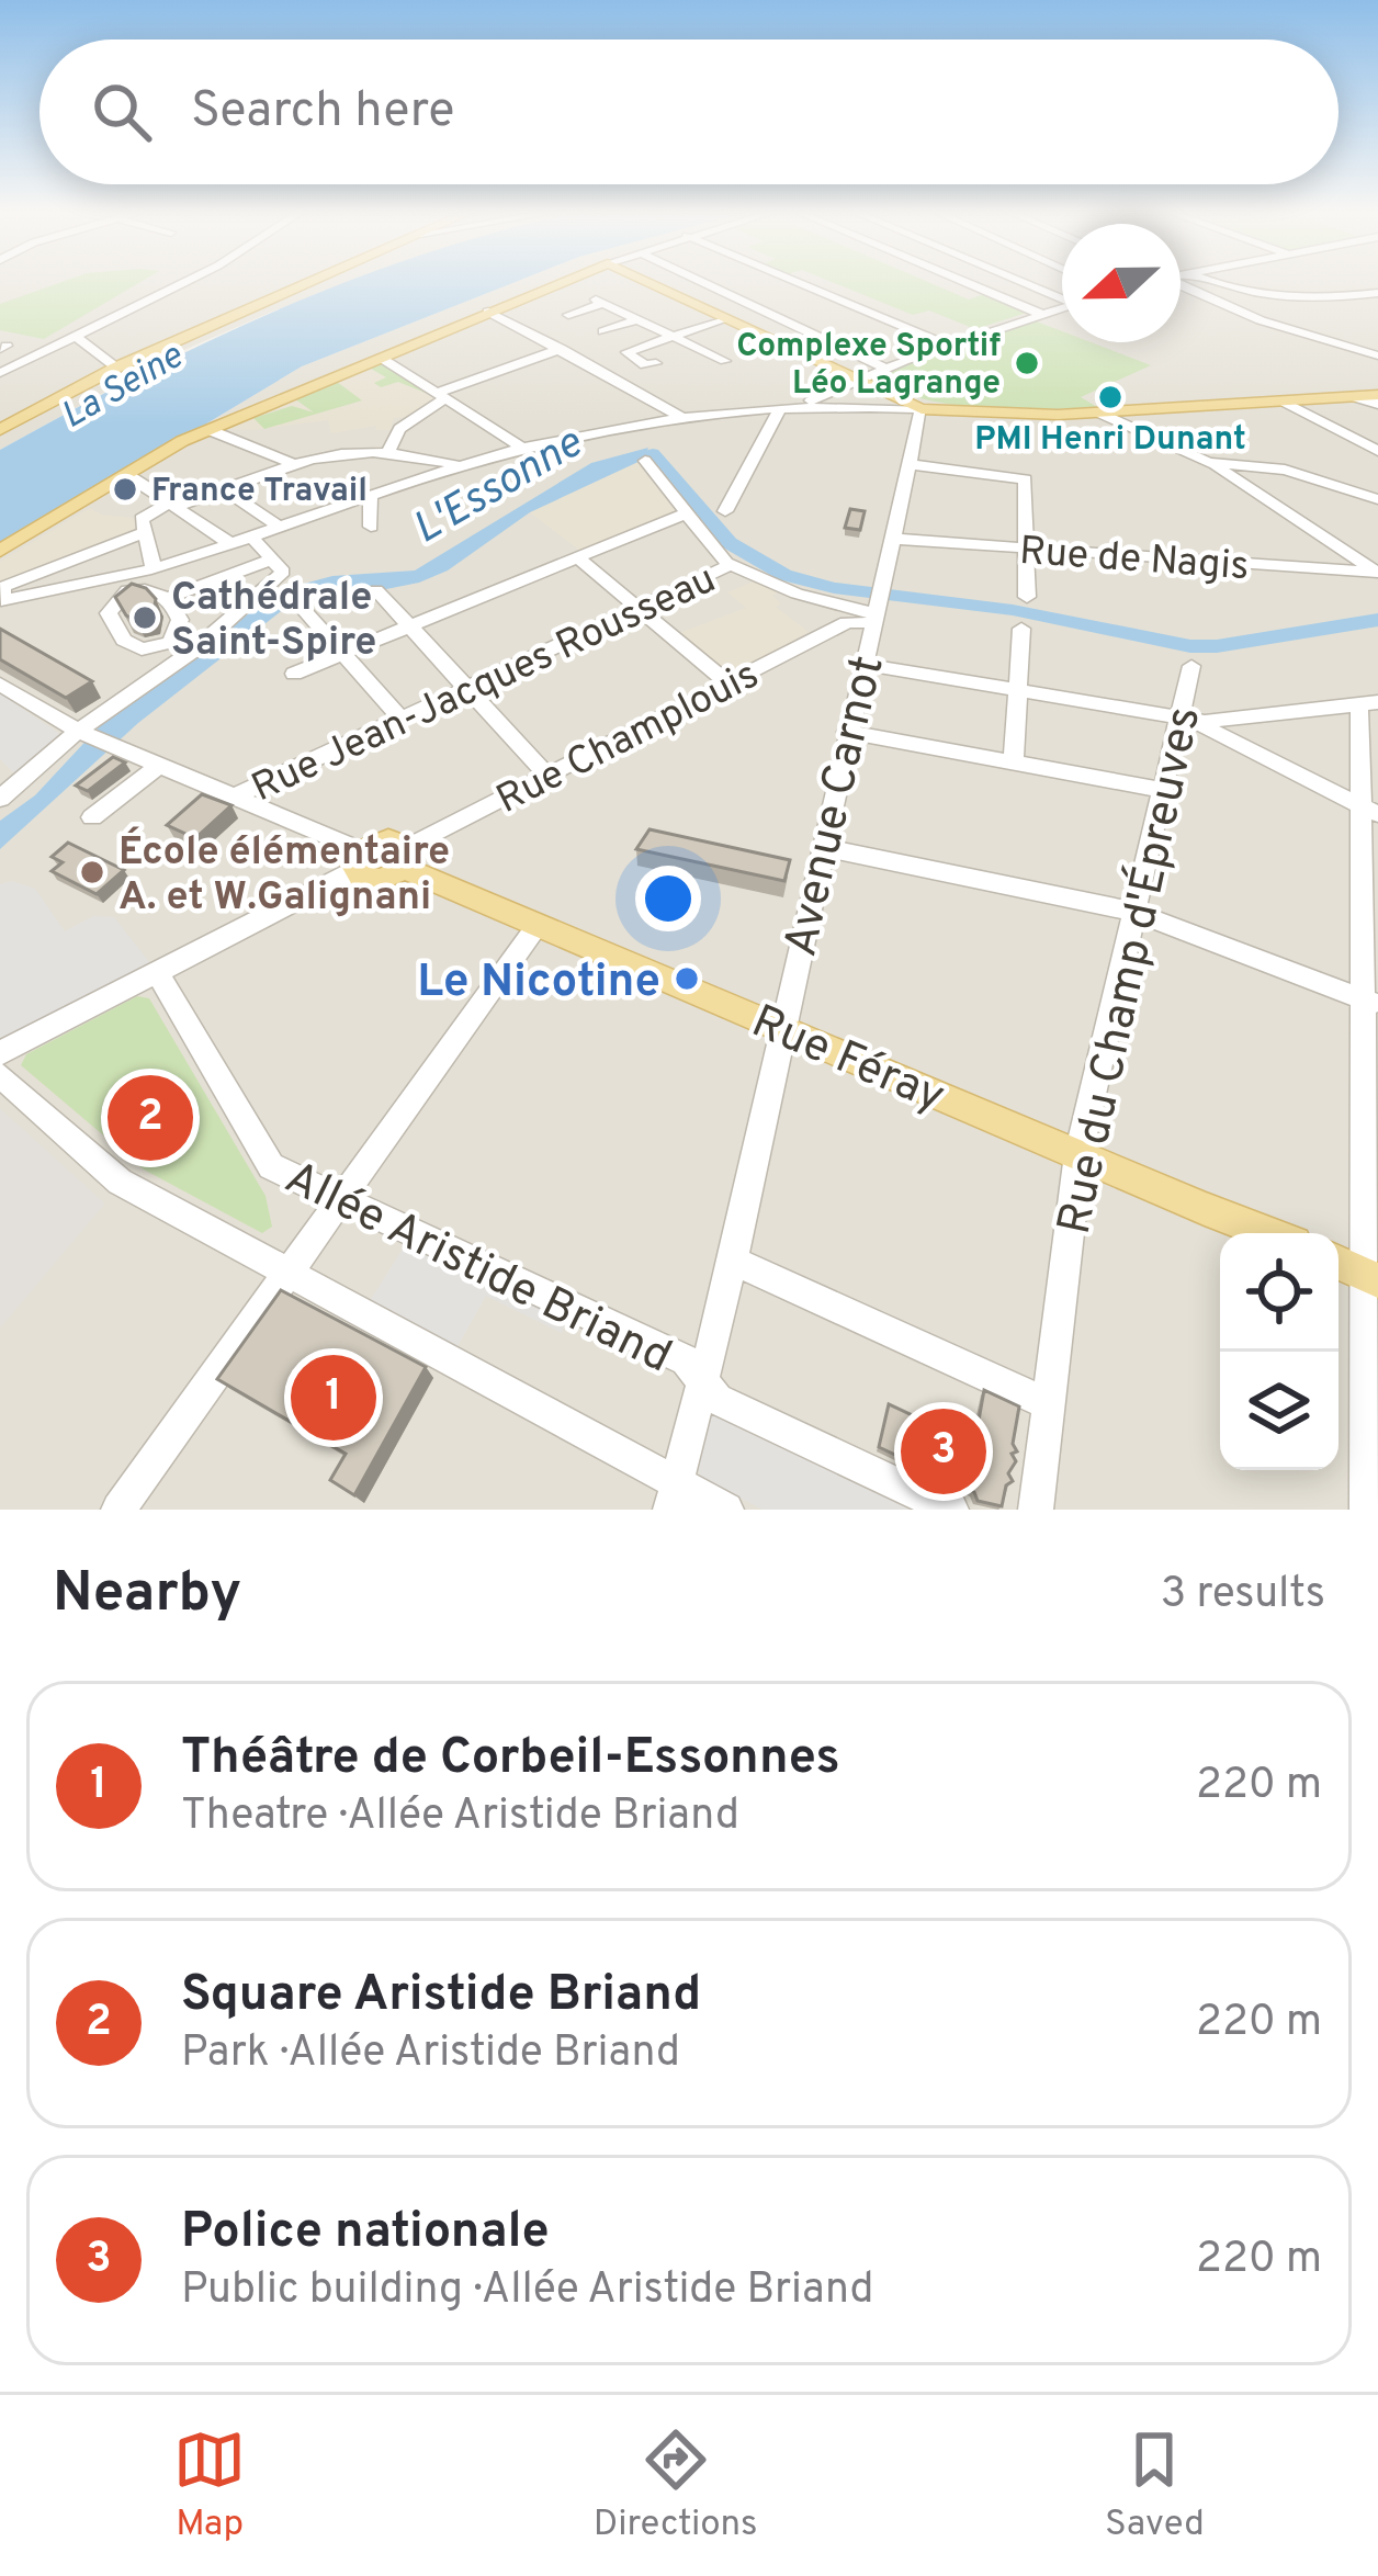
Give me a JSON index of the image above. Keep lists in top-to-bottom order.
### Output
{
  "streets": {
    "main road": ["Rue Féray"],
    "street": [
      "Rue de Nagis",
      "Rue Jean-Jacques Rousseau",
      "Rue Champlouis",
      "Avenue Carnot",
      "Rue du Champ d'Épreuves",
      "Allée Aristide Briand"
    ]
  },
  "crossings": [
    ["Rue de Nagis", "Avenue Carnot"],
    ["Rue Champlouis", "Avenue Carnot"],
    ["Rue Champlouis", "Rue Féray"],
    ["Avenue Carnot", "Rue Féray"],
    ["Avenue Carnot", "Allée Aristide Briand"],
    ["Rue du Champ d'Épreuves", "Rue Féray"]
  ],
  "water": ["La Seine", "L'Essonne"],
  "places": [
    "Complexe Sportif Léo Lagrange",
    "PMI Henri Dunant",
    "France Travail",
    "Cathédrale Saint-Spire",
    "École élémentaire A. et W.Galignani",
    "Le Nicotine"
  ],
  "north": "left",
  "page": {
    "search": "Search here",
    "pins": ["2", "1", "3"],
    "heading": ["Nearby", "3 results"],
    "list": [
      {
        "mark": "1",
        "name": "Théâtre de Corbeil-Essonnes",
        "note": "Theatre · Allée Aristide Briand",
        "value": "220 m"
      },
      {
        "mark": "2",
        "name": "Square Aristide Briand",
        "note": "Park · Allée Aristide Briand",
        "value": "220 m"
      },
      {
        "mark": "3",
        "name": "Police nationale",
        "note": "Public building · Allée Aristide Briand",
        "value": "220 m"
      }
    ],
    "nav": ["Map", "Directions", "Saved"]
  }
}
